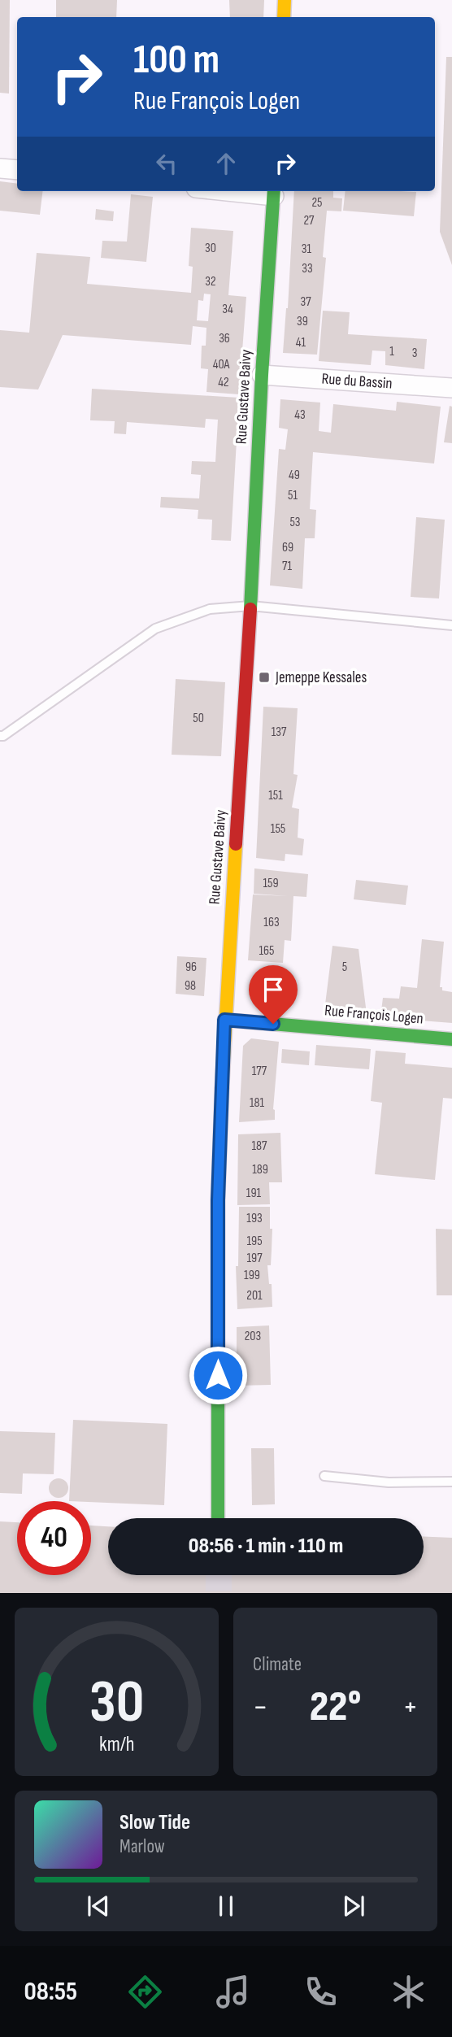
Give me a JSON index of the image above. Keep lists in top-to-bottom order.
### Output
{
  "streets": {
    "street": ["Rue du Bassin", "Rue Gustave Baivy", "Rue François Logen"]
  },
  "crossings": [
    ["Rue du Bassin", "Rue Gustave Baivy"],
    ["Rue Gustave Baivy", "Rue François Logen"]
  ],
  "places": {
    "transit": ["Jemeppe Kessales"]
  },
  "house_numbers": [
    "25",
    "27",
    "30",
    "31",
    "33",
    "32",
    "37",
    "34",
    "39",
    "36",
    "41",
    "1",
    "3",
    "40A",
    "42",
    "43",
    "49",
    "51",
    "53",
    "69",
    "71",
    "50",
    "137",
    "151",
    "155",
    "159",
    "163",
    "165",
    "96",
    "5",
    "98",
    "177",
    "181",
    "187",
    "189",
    "191",
    "193",
    "195",
    "197",
    "199",
    "201",
    "203"
  ],
  "page": {
    "turn": ["100 m", "Rue François Logen"],
    "limit": "40",
    "trip": "08:56 · 1 min · 110 m",
    "tile": "Climate",
    "heat": ["−", "22°", "+"],
    "song": ["Slow Tide", "Marlow"],
    "tabs": "08:55",
    "gauge": ["30", "km/h"]
  }
}
